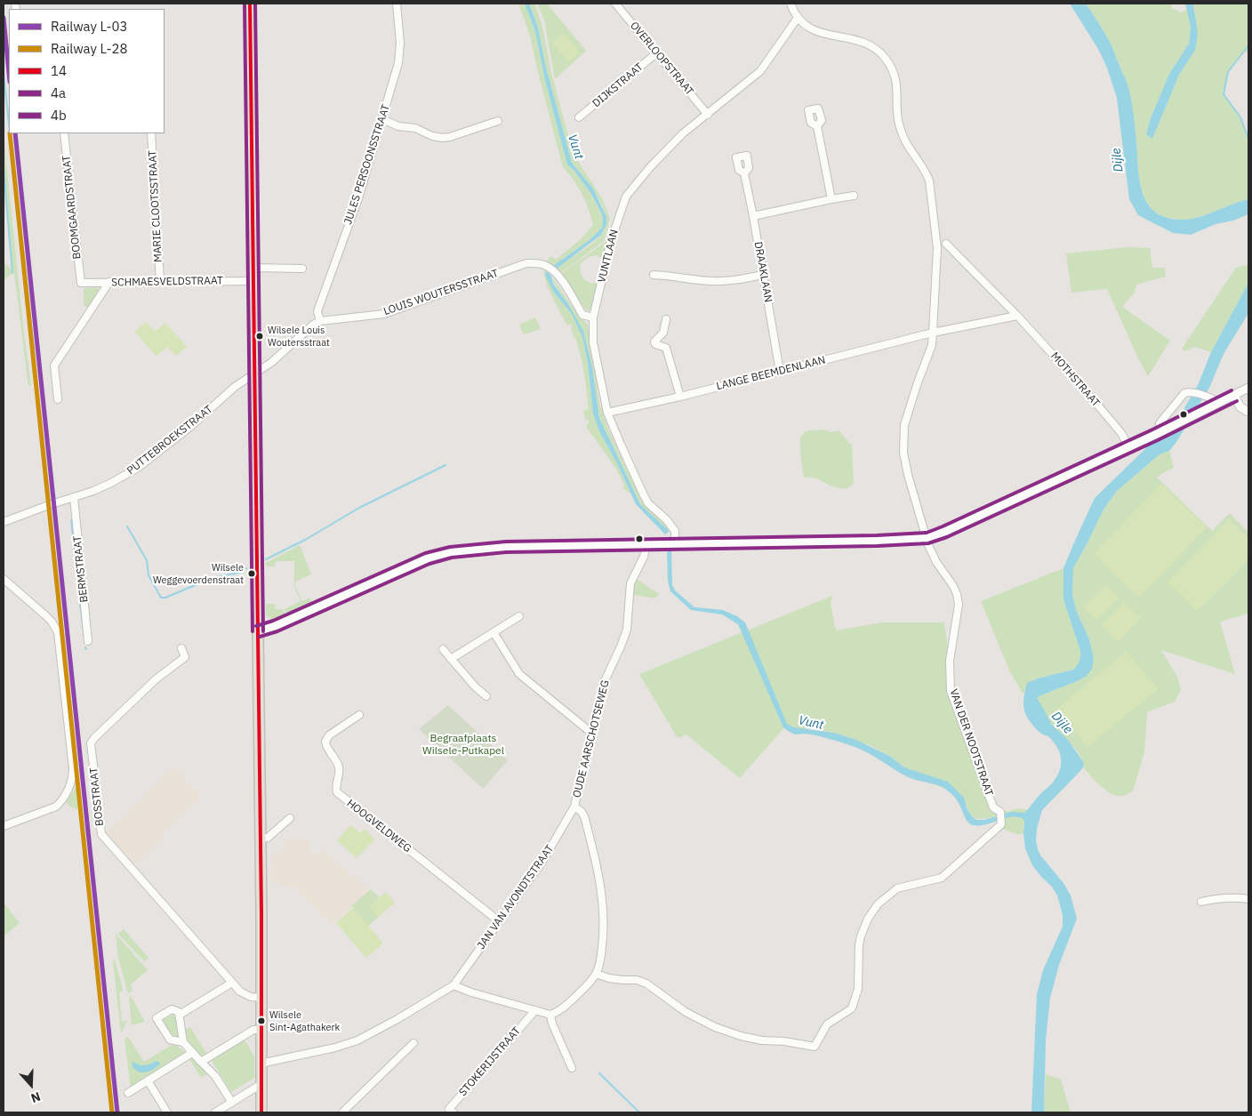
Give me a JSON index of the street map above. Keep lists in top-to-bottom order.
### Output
{
  "streets": {
    "street": [
      "OVERLOOPSTRAAT",
      "DIJKSTRAAT",
      "JULES PERSOONSSTRAAT",
      "MARIE CLOOTSSTRAAT",
      "BOOMGAARDSTRAAT",
      "VUNTLAAN",
      "DRAAKLAAN",
      "SCHMAESVELDSTRAAT",
      "LOUIS WOUTERSSTRAAT",
      "LANGE BEEMDENLAAN",
      "MOTHSTRAAT",
      "PUTTEBROEKSTRAAT",
      "BERMSTRAAT",
      "OUDE AARSCHOTSEWEG",
      "VAN DER NOOTSTRAAT",
      "BOSSTRAAT",
      "HOOGVELDWEG",
      "JAN VAN AVONDTSTRAAT",
      "STOKERIJSTRAAT"
    ]
  },
  "crossings": [
    ["OVERLOOPSTRAAT", "DIJKSTRAAT"],
    ["OVERLOOPSTRAAT", "VUNTLAAN"],
    ["JULES PERSOONSSTRAAT", "LOUIS WOUTERSSTRAAT"],
    ["MARIE CLOOTSSTRAAT", "SCHMAESVELDSTRAAT"],
    ["BOOMGAARDSTRAAT", "SCHMAESVELDSTRAAT"],
    ["VUNTLAAN", "LOUIS WOUTERSSTRAAT"],
    ["VUNTLAAN", "LANGE BEEMDENLAAN"],
    ["VUNTLAAN", "VAN DER NOOTSTRAAT"],
    ["DRAAKLAAN", "LANGE BEEMDENLAAN"],
    ["LANGE BEEMDENLAAN", "VAN DER NOOTSTRAAT"],
    ["PUTTEBROEKSTRAAT", "BERMSTRAAT"],
    ["OUDE AARSCHOTSEWEG", "VAN DER NOOTSTRAAT"],
    ["OUDE AARSCHOTSEWEG", "JAN VAN AVONDTSTRAAT"],
    ["HOOGVELDWEG", "JAN VAN AVONDTSTRAAT"]
  ],
  "water": ["Vunt", "Dijle"],
  "parks": ["Begraafplaats Wilsele-Putkapel"],
  "places": ["Wilsele Louis Woutersstraat", "Wilsele Weggevoerdenstraat", "Wilsele Sint-Agathakerk"],
  "lines": [
    "transit line 14",
    "transit line 4a",
    "transit line 4b",
    "rail line L-03",
    "rail line L-28"
  ],
  "legend": [
    "Railway L-03",
    "Railway L-28",
    "14",
    "4a",
    "4b"
  ],
  "north": "bottom"
}
